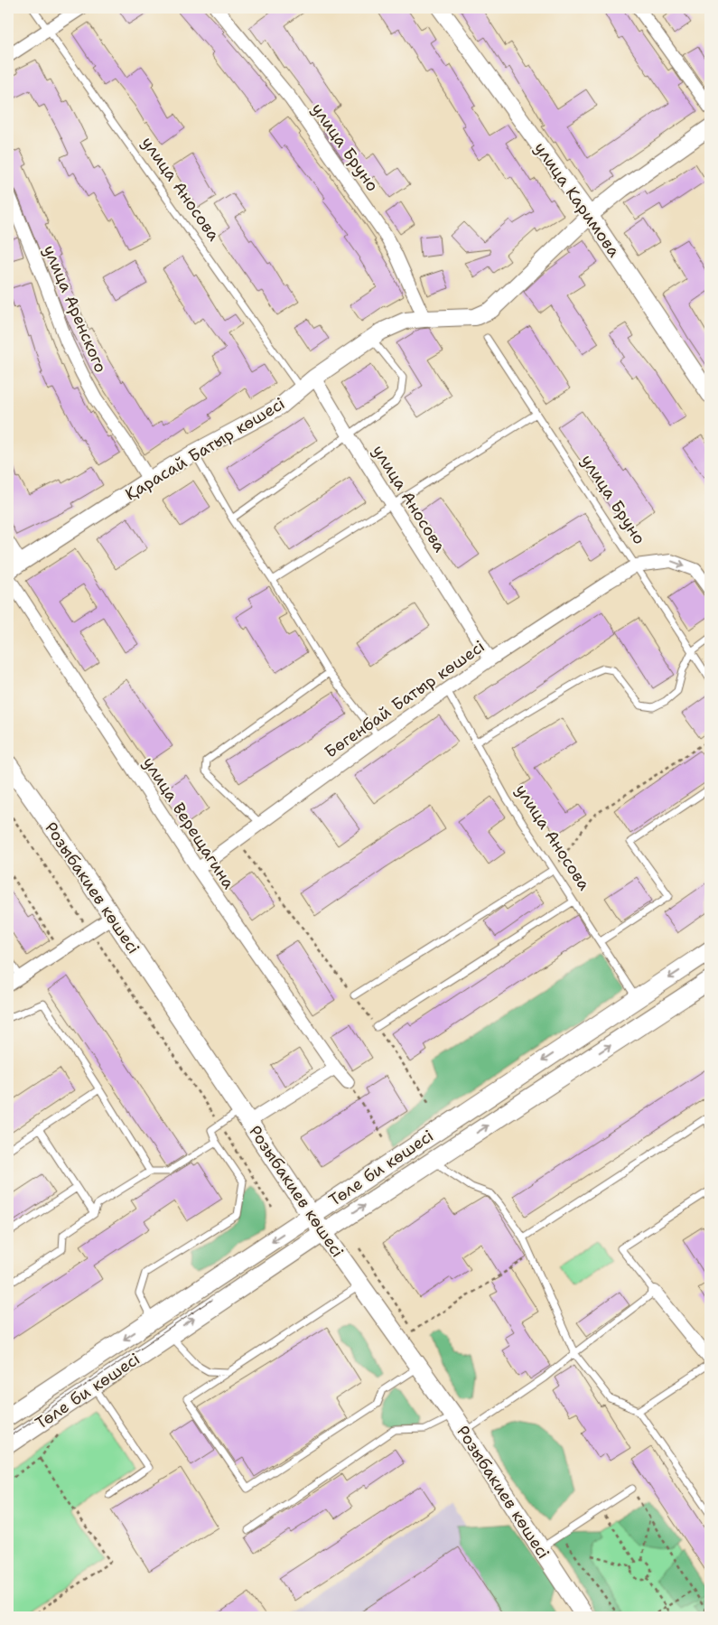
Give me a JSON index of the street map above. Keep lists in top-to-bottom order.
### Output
{
  "streets": {
    "main road": ["Розыбакиев көшесі", "Төле би көшесі"],
    "street": [
      "улица Бруно",
      "улица Аносова",
      "улица Каримова",
      "улица Аренского",
      "Қарасай Батыр көшесі",
      "Бөгенбай Батыр көшесі",
      "улица Верещагина"
    ]
  },
  "crossings": [
    ["улица Бруно", "Қарасай Батыр көшесі"],
    ["улица Бруно", "Бөгенбай Батыр көшесі"],
    ["улица Аносова", "Қарасай Батыр көшесі"],
    ["улица Аносова", "Бөгенбай Батыр көшесі"],
    ["улица Аносова", "Төле би көшесі"],
    ["улица Каримова", "Қарасай Батыр көшесі"],
    ["улица Аренского", "Қарасай Батыр көшесі"],
    ["Бөгенбай Батыр көшесі", "улица Верещагина"],
    ["Розыбакиев көшесі", "Төле би көшесі"]
  ]
}
